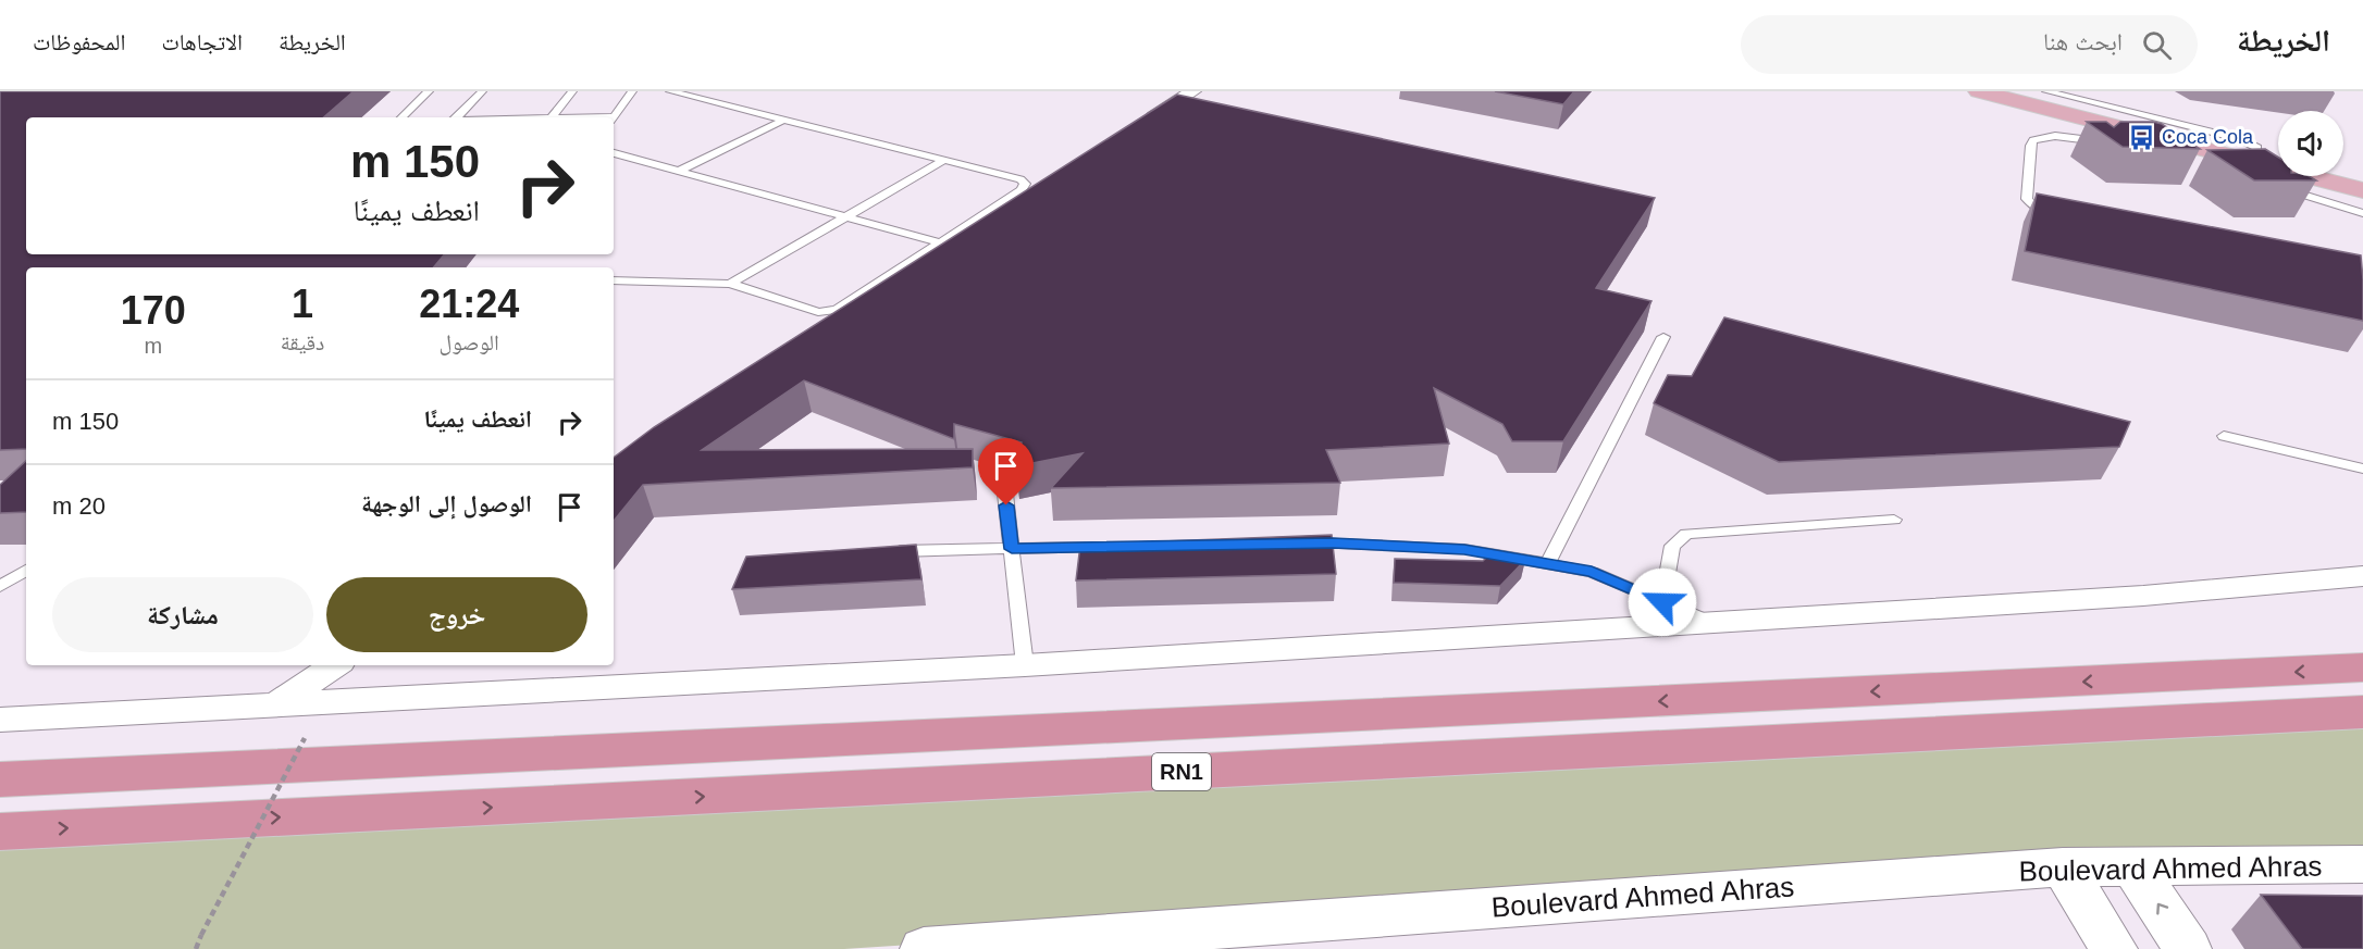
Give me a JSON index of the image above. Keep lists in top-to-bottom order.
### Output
{
  "streets": {
    "highway": ["RN1"],
    "street": ["Boulevard Ahmed Ahras"]
  },
  "places": {
    "bus stop": ["Coca Cola"]
  },
  "page": {
    "header": "الخريطة",
    "search": "ابحث هنا",
    "nav": ["الخريطة", "الاتجاهات", "المحفوظات"],
    "turn": ["150 m", "انعطف يمينًا"],
    "eta": [
      "21:24",
      "الوصول",
      "1",
      "دقيقة",
      "170",
      "m"
    ],
    "list": [
      {
        "name": "انعطف يمينًا",
        "value": "150 m"
      },
      {
        "name": "الوصول إلى الوجهة",
        "value": "20 m"
      }
    ],
    "buttons": ["خروج", "مشاركة"]
  }
}
